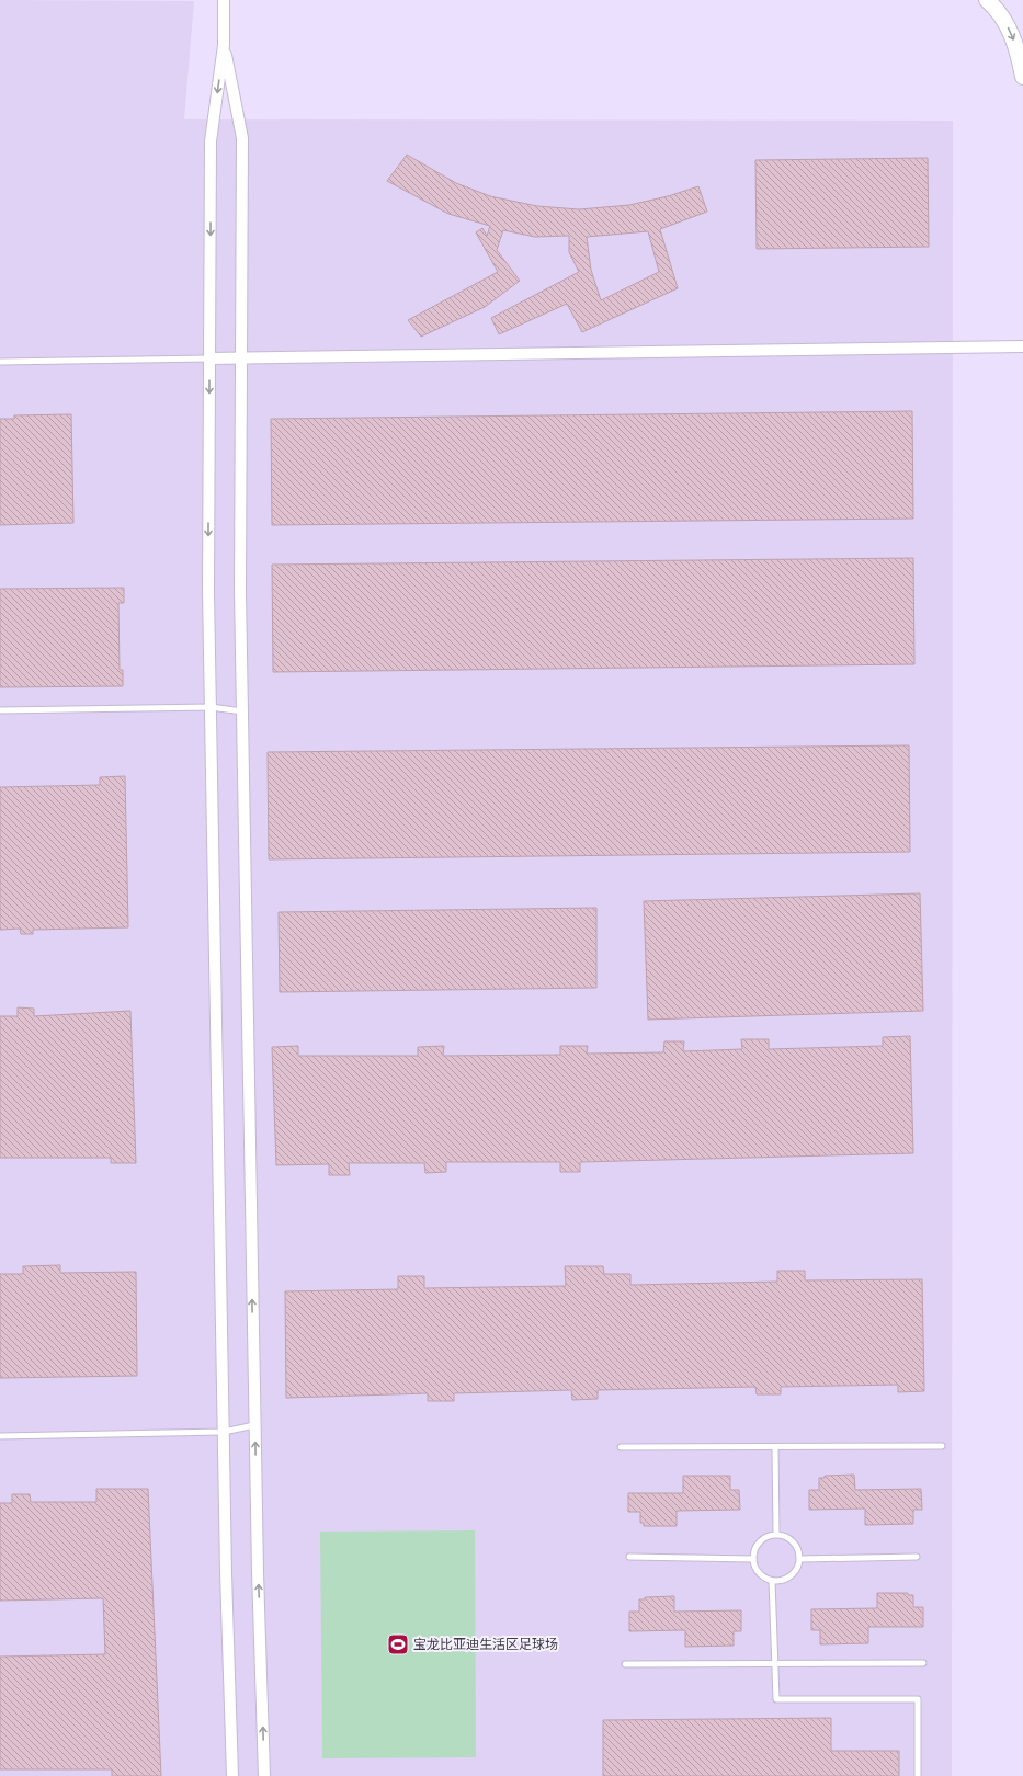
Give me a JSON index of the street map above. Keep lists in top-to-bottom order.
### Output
{
  "places": {
    "sports": ["宝龙比亚迪生活区足球场"]
  }
}
